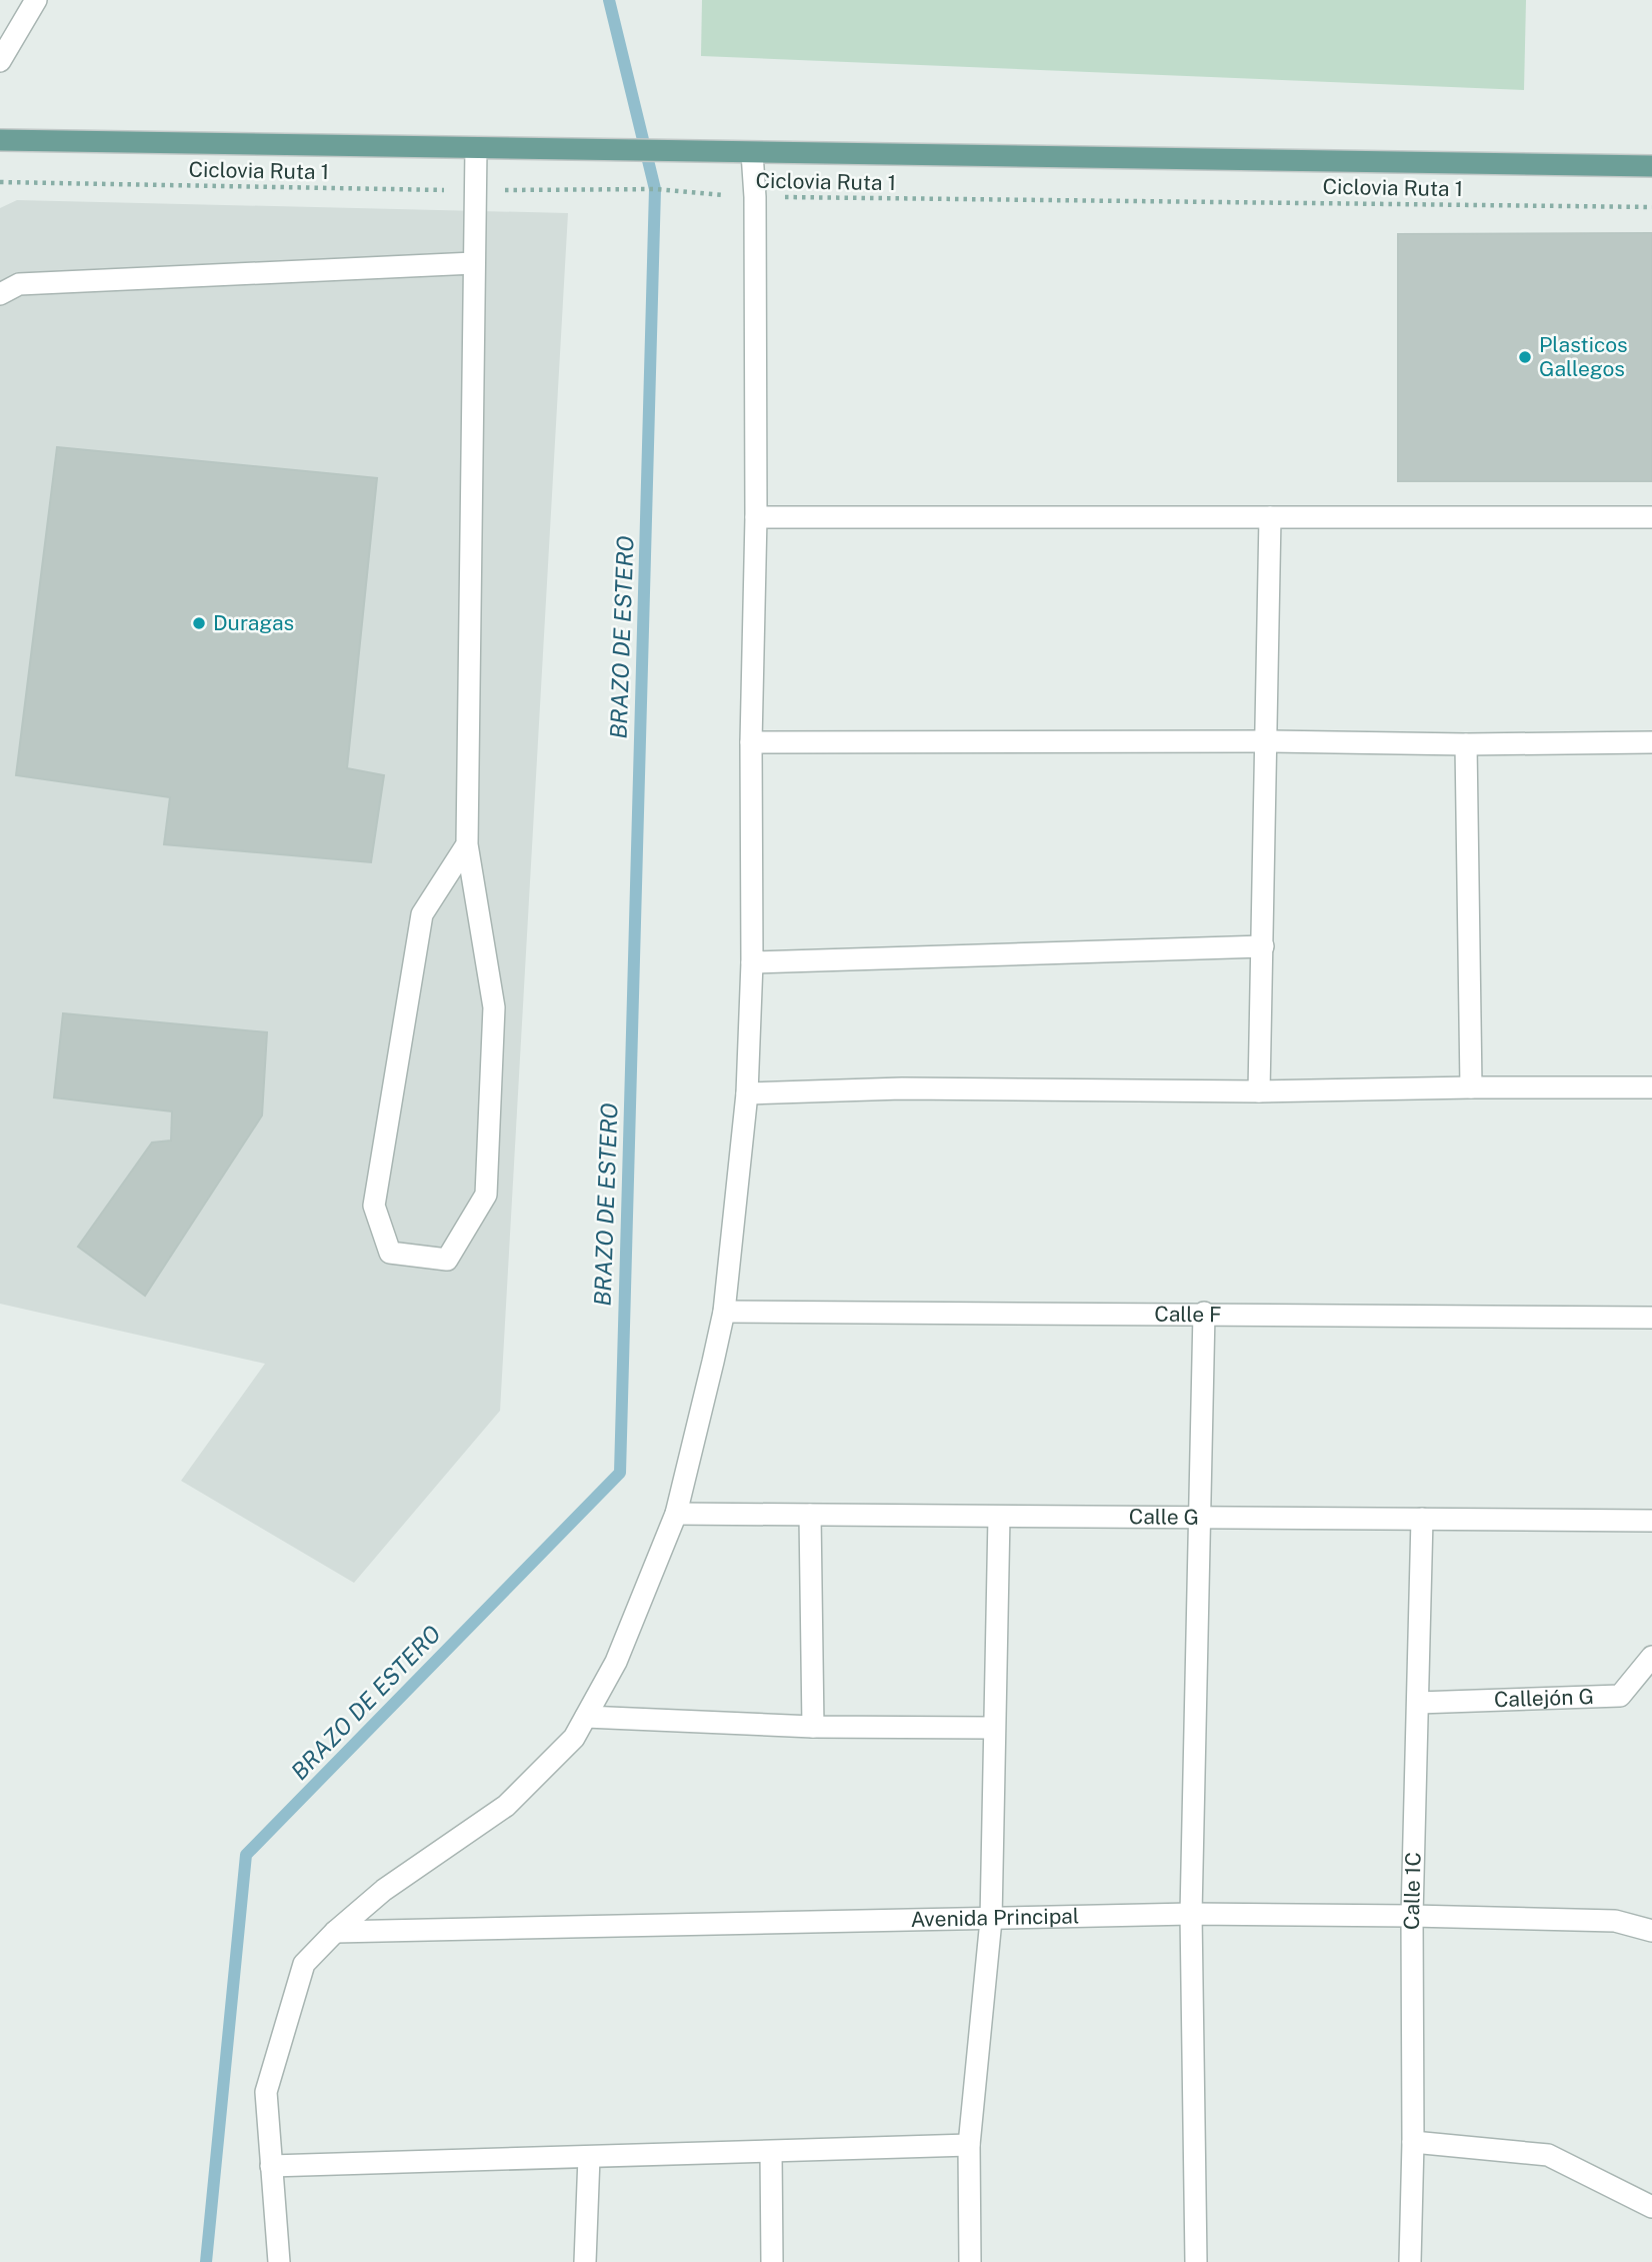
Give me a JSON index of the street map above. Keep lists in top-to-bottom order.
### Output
{
  "streets": {
    "street": [
      "Calle F",
      "Calle G",
      "Callejón G",
      "Calle 1C",
      "Avenida Principal"
    ],
    "path": ["Ciclovia Ruta 1"]
  },
  "crossings": [
    ["Calle G", "Calle 1C"],
    ["Callejón G", "Calle 1C"],
    ["Calle 1C", "Avenida Principal"]
  ],
  "water": ["BRAZO DE ESTERO"],
  "places": ["Plasticos Gallegos", "Duragas"]
}
